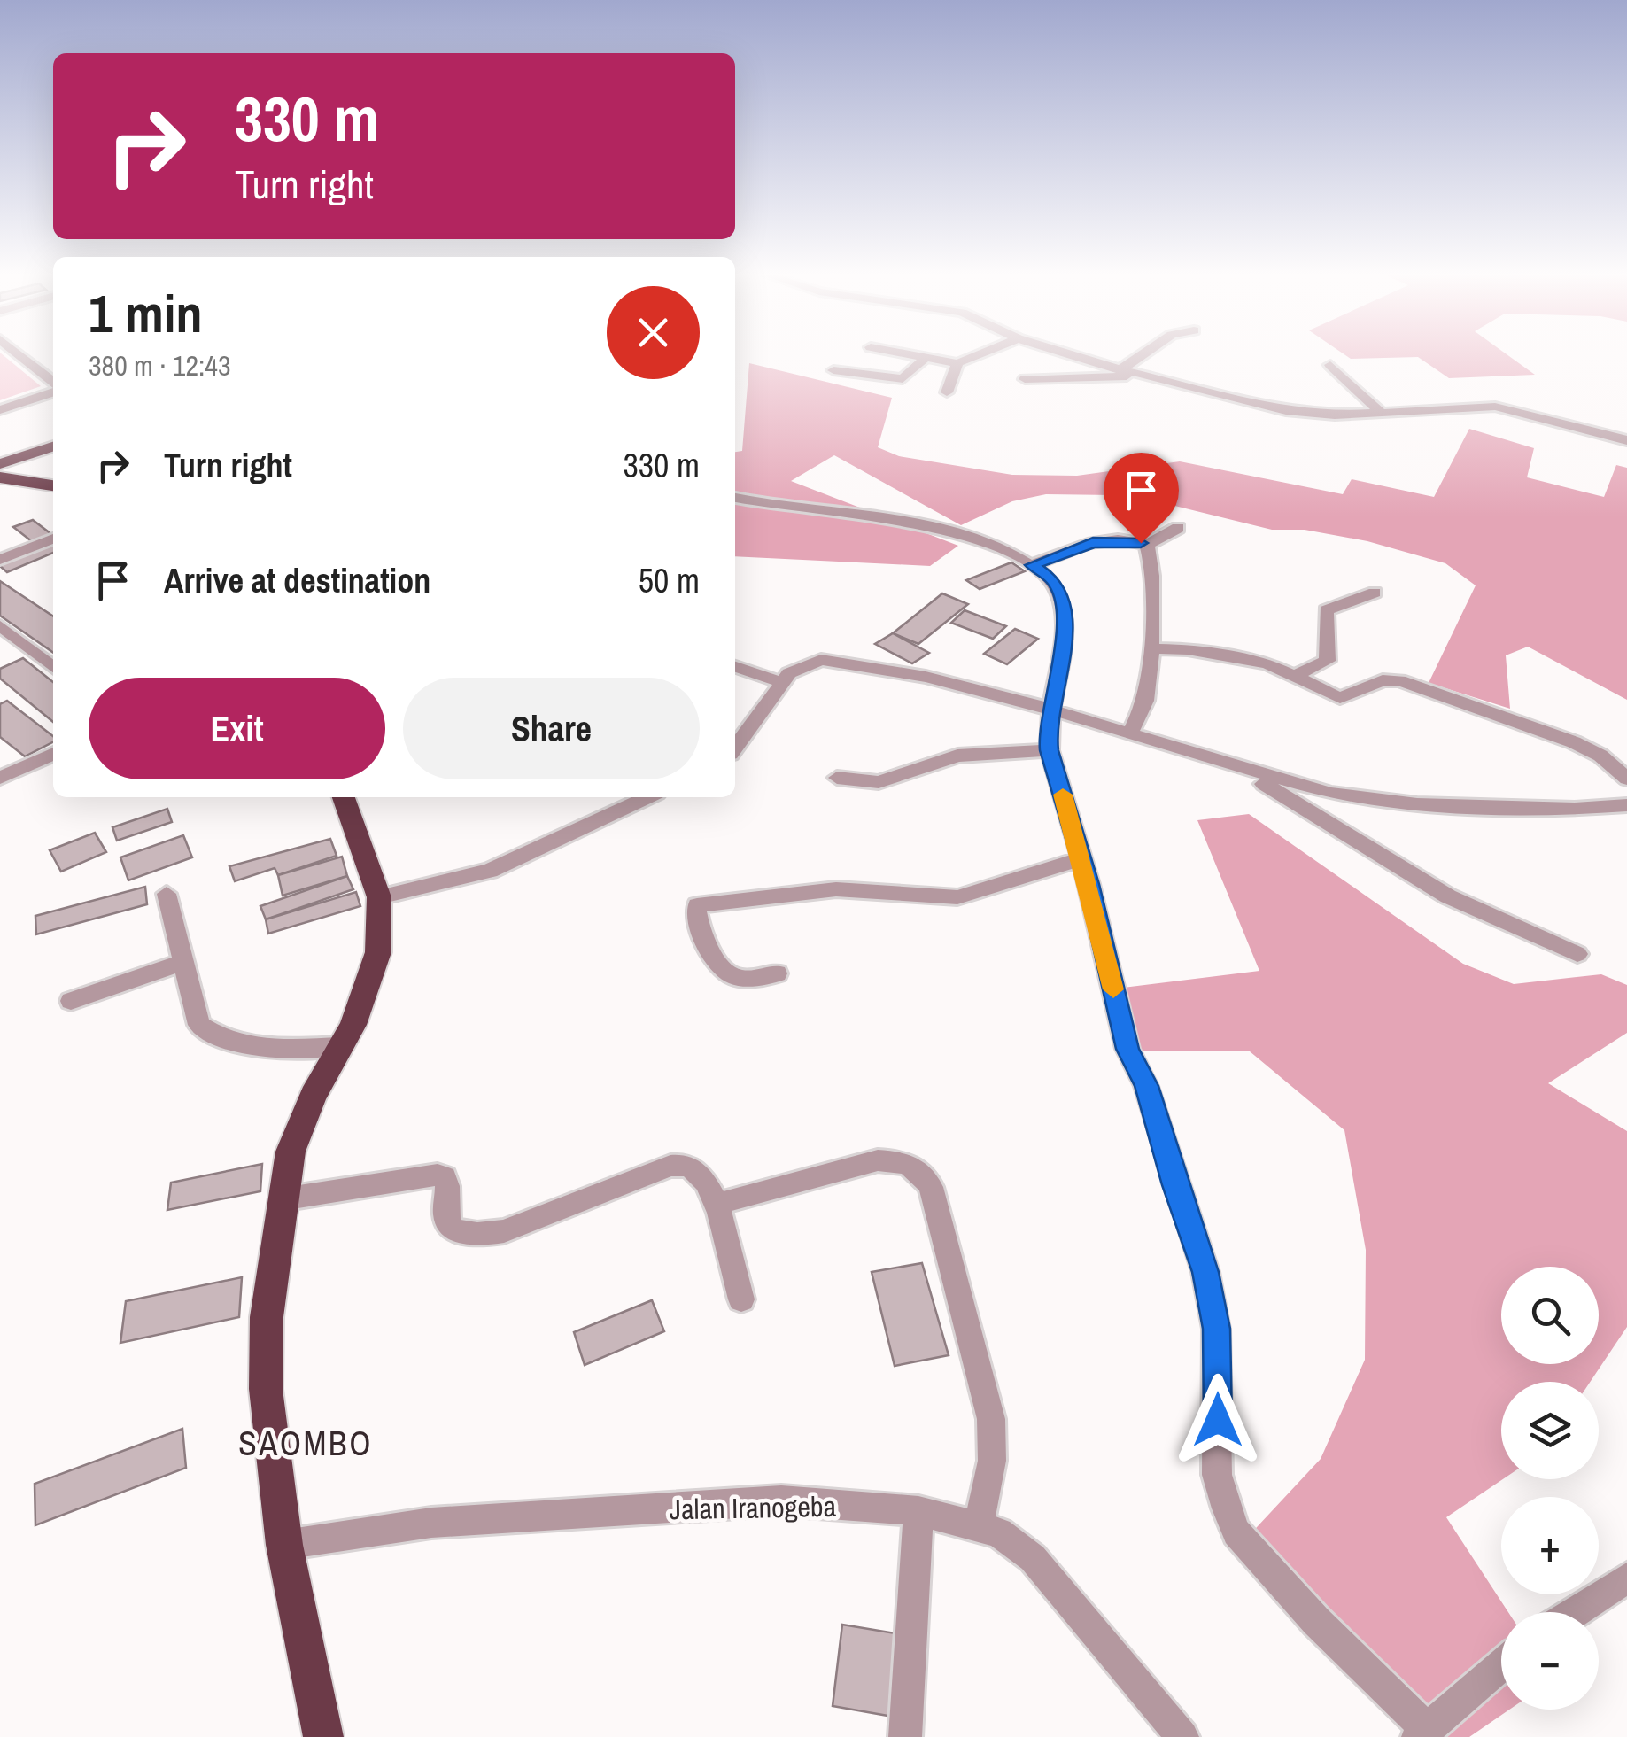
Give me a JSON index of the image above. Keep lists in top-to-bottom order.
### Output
{
  "streets": {
    "street": ["Jalan Iranogeba"]
  },
  "districts": ["SAOMBO"],
  "page": {
    "turn": ["330 m", "Turn right"],
    "heading": ["1 min", "380 m · 12:43"],
    "list": [
      {
        "name": "Turn right",
        "value": "330 m"
      },
      {
        "name": "Arrive at destination",
        "value": "50 m"
      }
    ],
    "buttons": ["Exit", "Share"],
    "map_buttons": ["+", "−"]
  }
}
